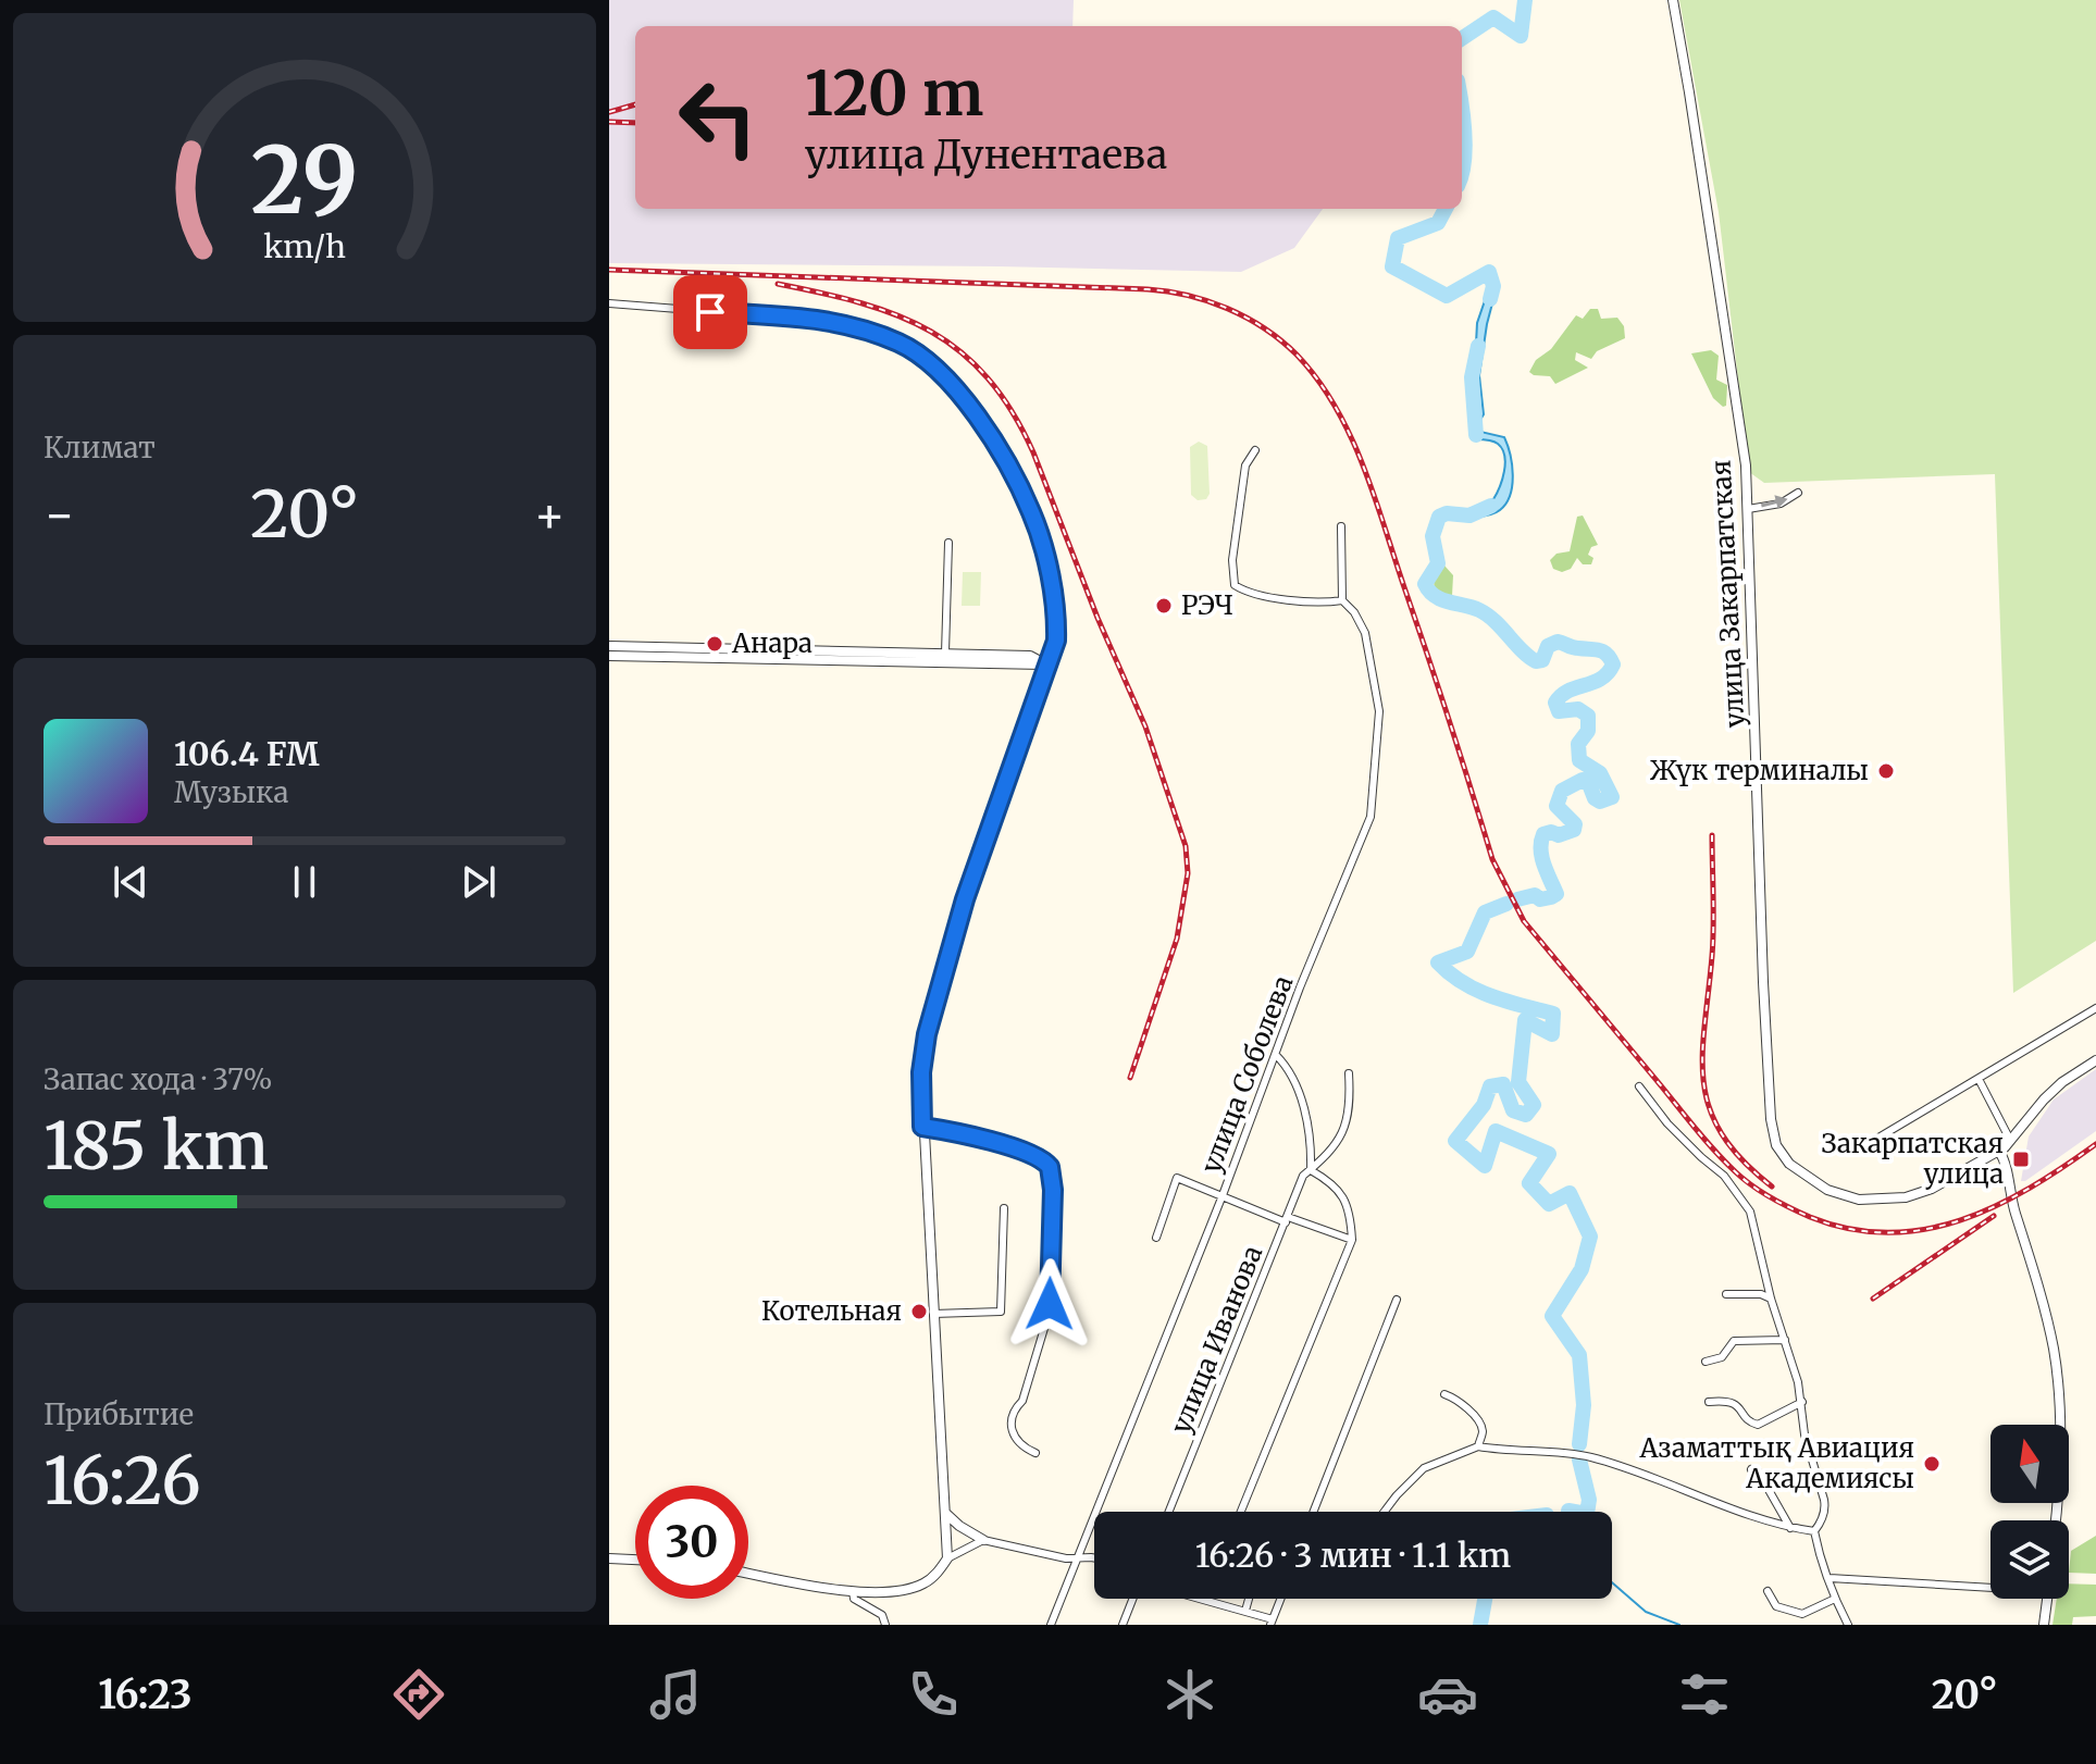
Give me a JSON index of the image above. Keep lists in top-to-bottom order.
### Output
{
  "streets": {
    "street": ["улица Закарпатская", "улица Соболева", "улица Иванова"]
  },
  "places": {
    "other": [
      "РЭЧ",
      "Анара",
      "Жүк терминалы",
      "Котельная",
      "Азаматтық Авиация Академиясы"
    ],
    "transit": ["Закарпатская улица"]
  },
  "north": "top",
  "page": {
    "turn": ["120 m", "улица Дунентаева"],
    "tile": [
      "Климат",
      ["Запас хода · 37%", "185 km"],
      ["Прибытие", "16:26"]
    ],
    "heat": ["−", "20°", "+"],
    "song": ["106.4 FM", "Музыка"],
    "limit": "30",
    "trip": "16:26 · 3 мин · 1.1 km",
    "tabs": ["16:23", "20°"],
    "gauge": ["29", "km/h"]
  }
}
